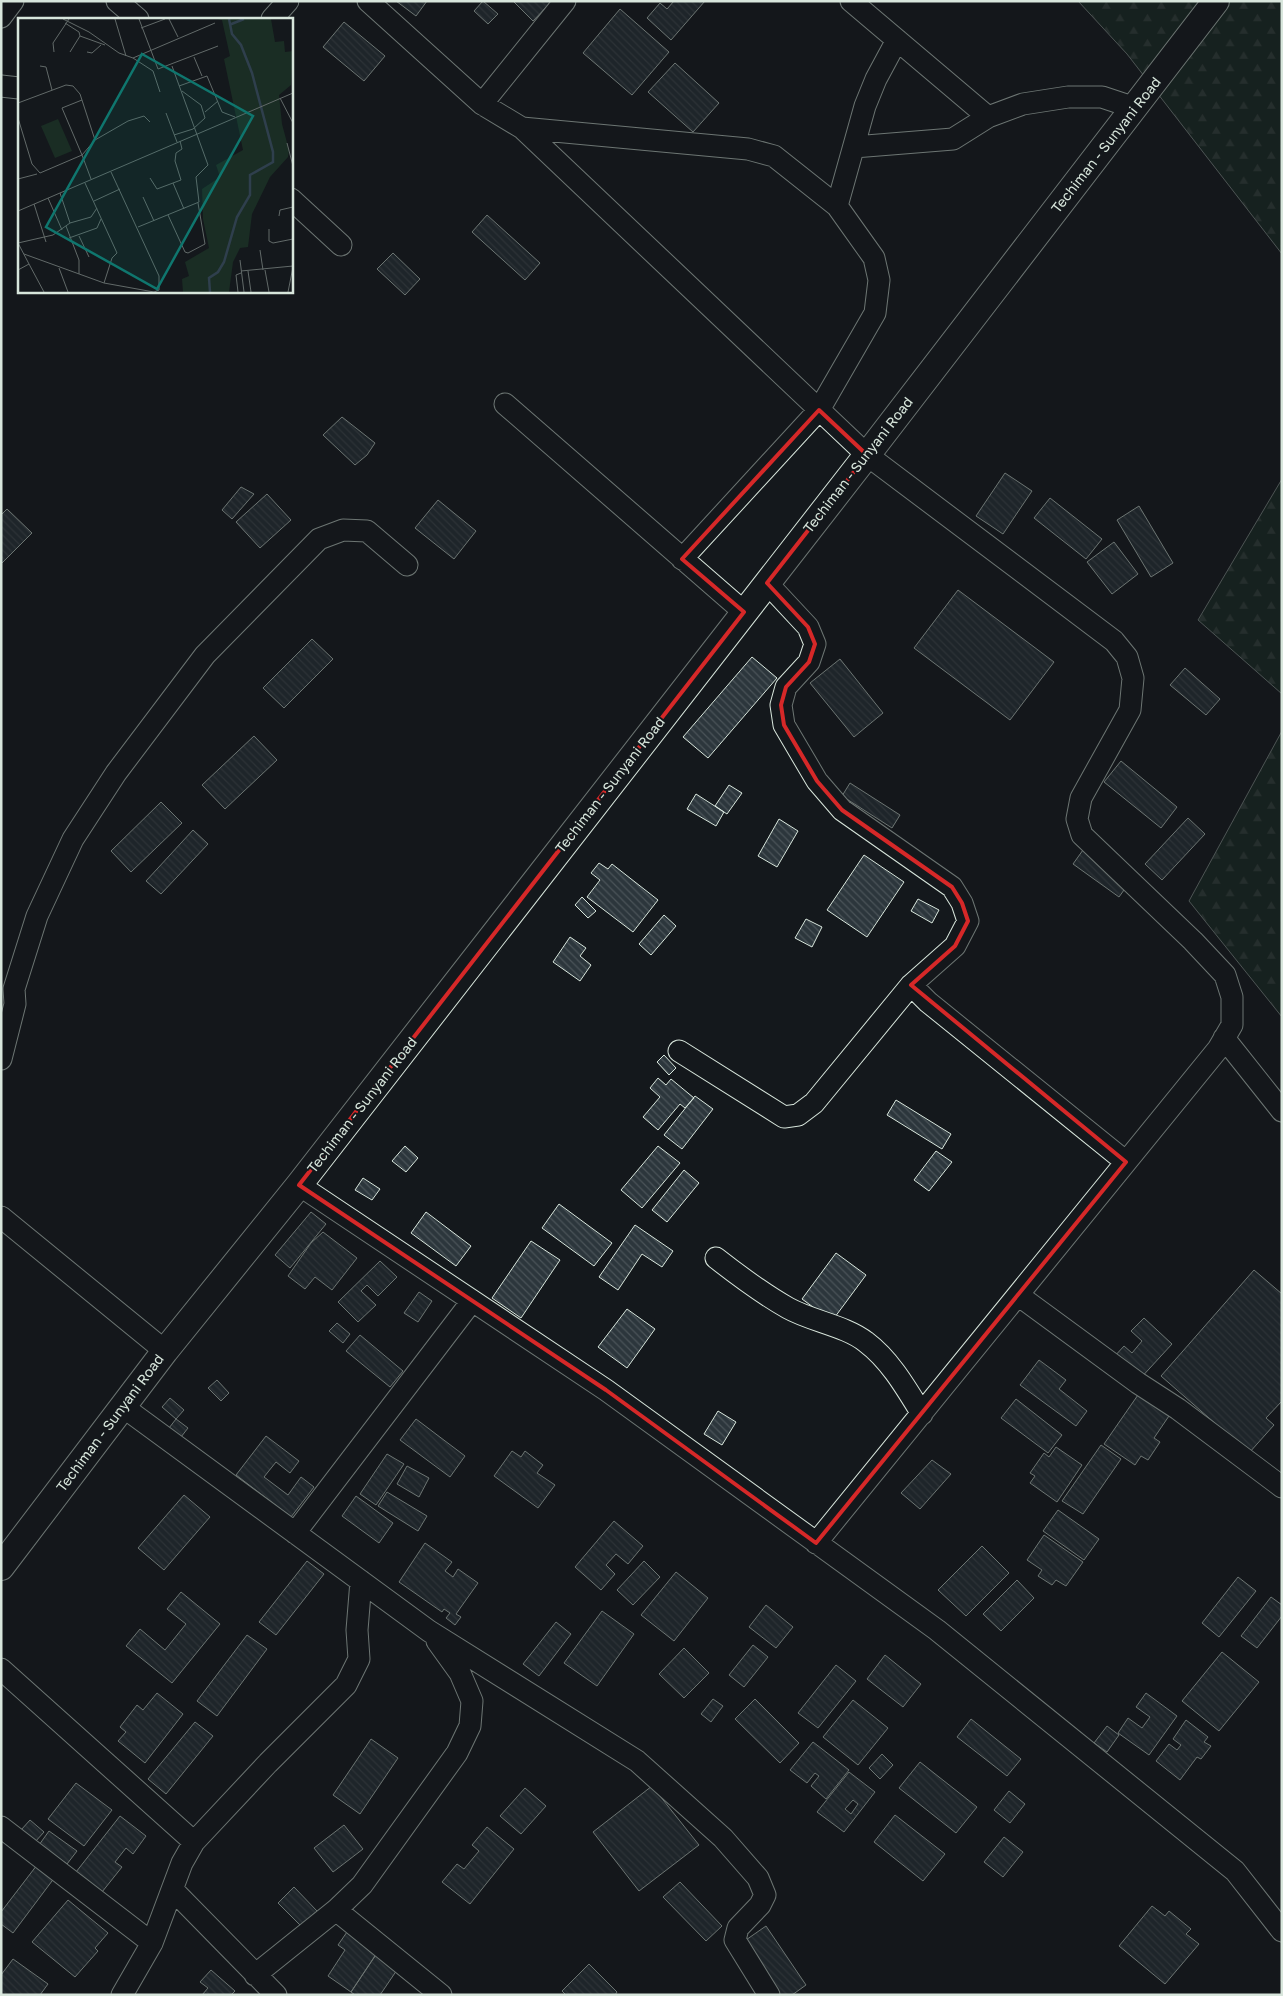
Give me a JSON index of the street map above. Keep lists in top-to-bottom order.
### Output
{
  "streets": {
    "main road": ["Techiman - Sunyani Road"]
  }
}
